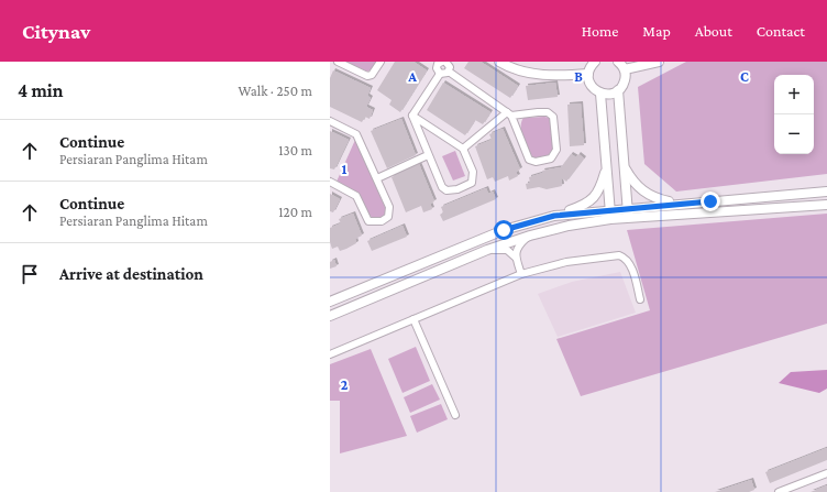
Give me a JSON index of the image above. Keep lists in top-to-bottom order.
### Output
{
  "page": {
    "header": "Citynav",
    "nav": [
      "Home",
      "Map",
      "About",
      "Contact"
    ],
    "heading": ["4 min", "Walk · 250 m"],
    "map_buttons": ["+", "−"],
    "list": [
      ["Continue", "Persiaran Panglima Hitam", "130 m"],
      ["Continue", "Persiaran Panglima Hitam", "120 m"],
      "Arrive at destination"
    ]
  },
  "grid": {
    "columns": ["A", "B", "C"],
    "rows": ["1", "2"]
  }
}
